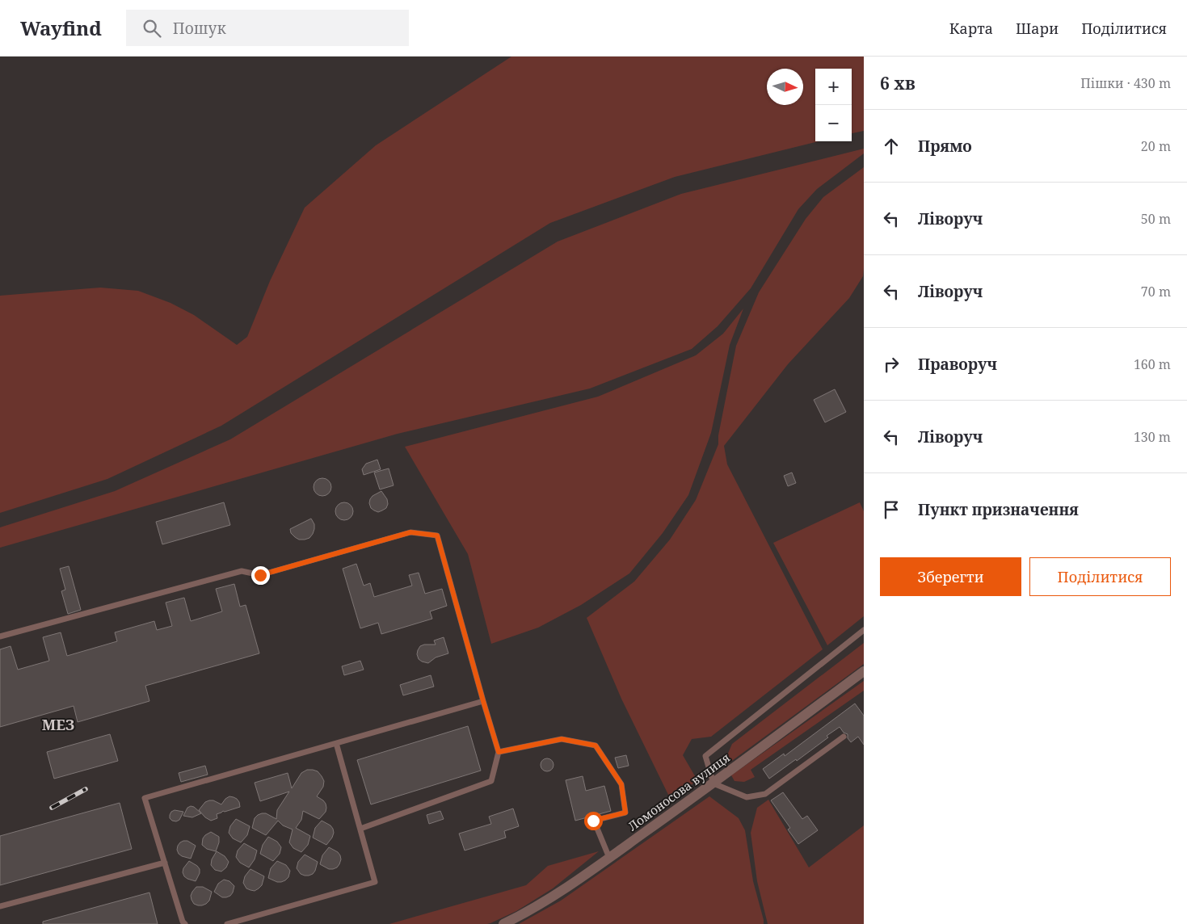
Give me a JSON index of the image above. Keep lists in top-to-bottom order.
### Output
{
  "streets": {
    "street": ["Ломоносова вулиця"]
  },
  "districts": ["МЕЗ"],
  "north": "right",
  "page": {
    "header": "Wayfind",
    "search": "Пошук",
    "nav": ["Карта", "Шари", "Поділитися"],
    "heading": ["6 хв", "Пішки · 430 m"],
    "map_buttons": ["+", "−"],
    "list": [
      ["Прямо", "20 m"],
      ["Ліворуч", "50 m"],
      ["Ліворуч", "70 m"],
      ["Праворуч", "160 m"],
      ["Ліворуч", "130 m"],
      "Пункт призначення"
    ],
    "buttons": ["Зберегти", "Поділитися"]
  }
}
